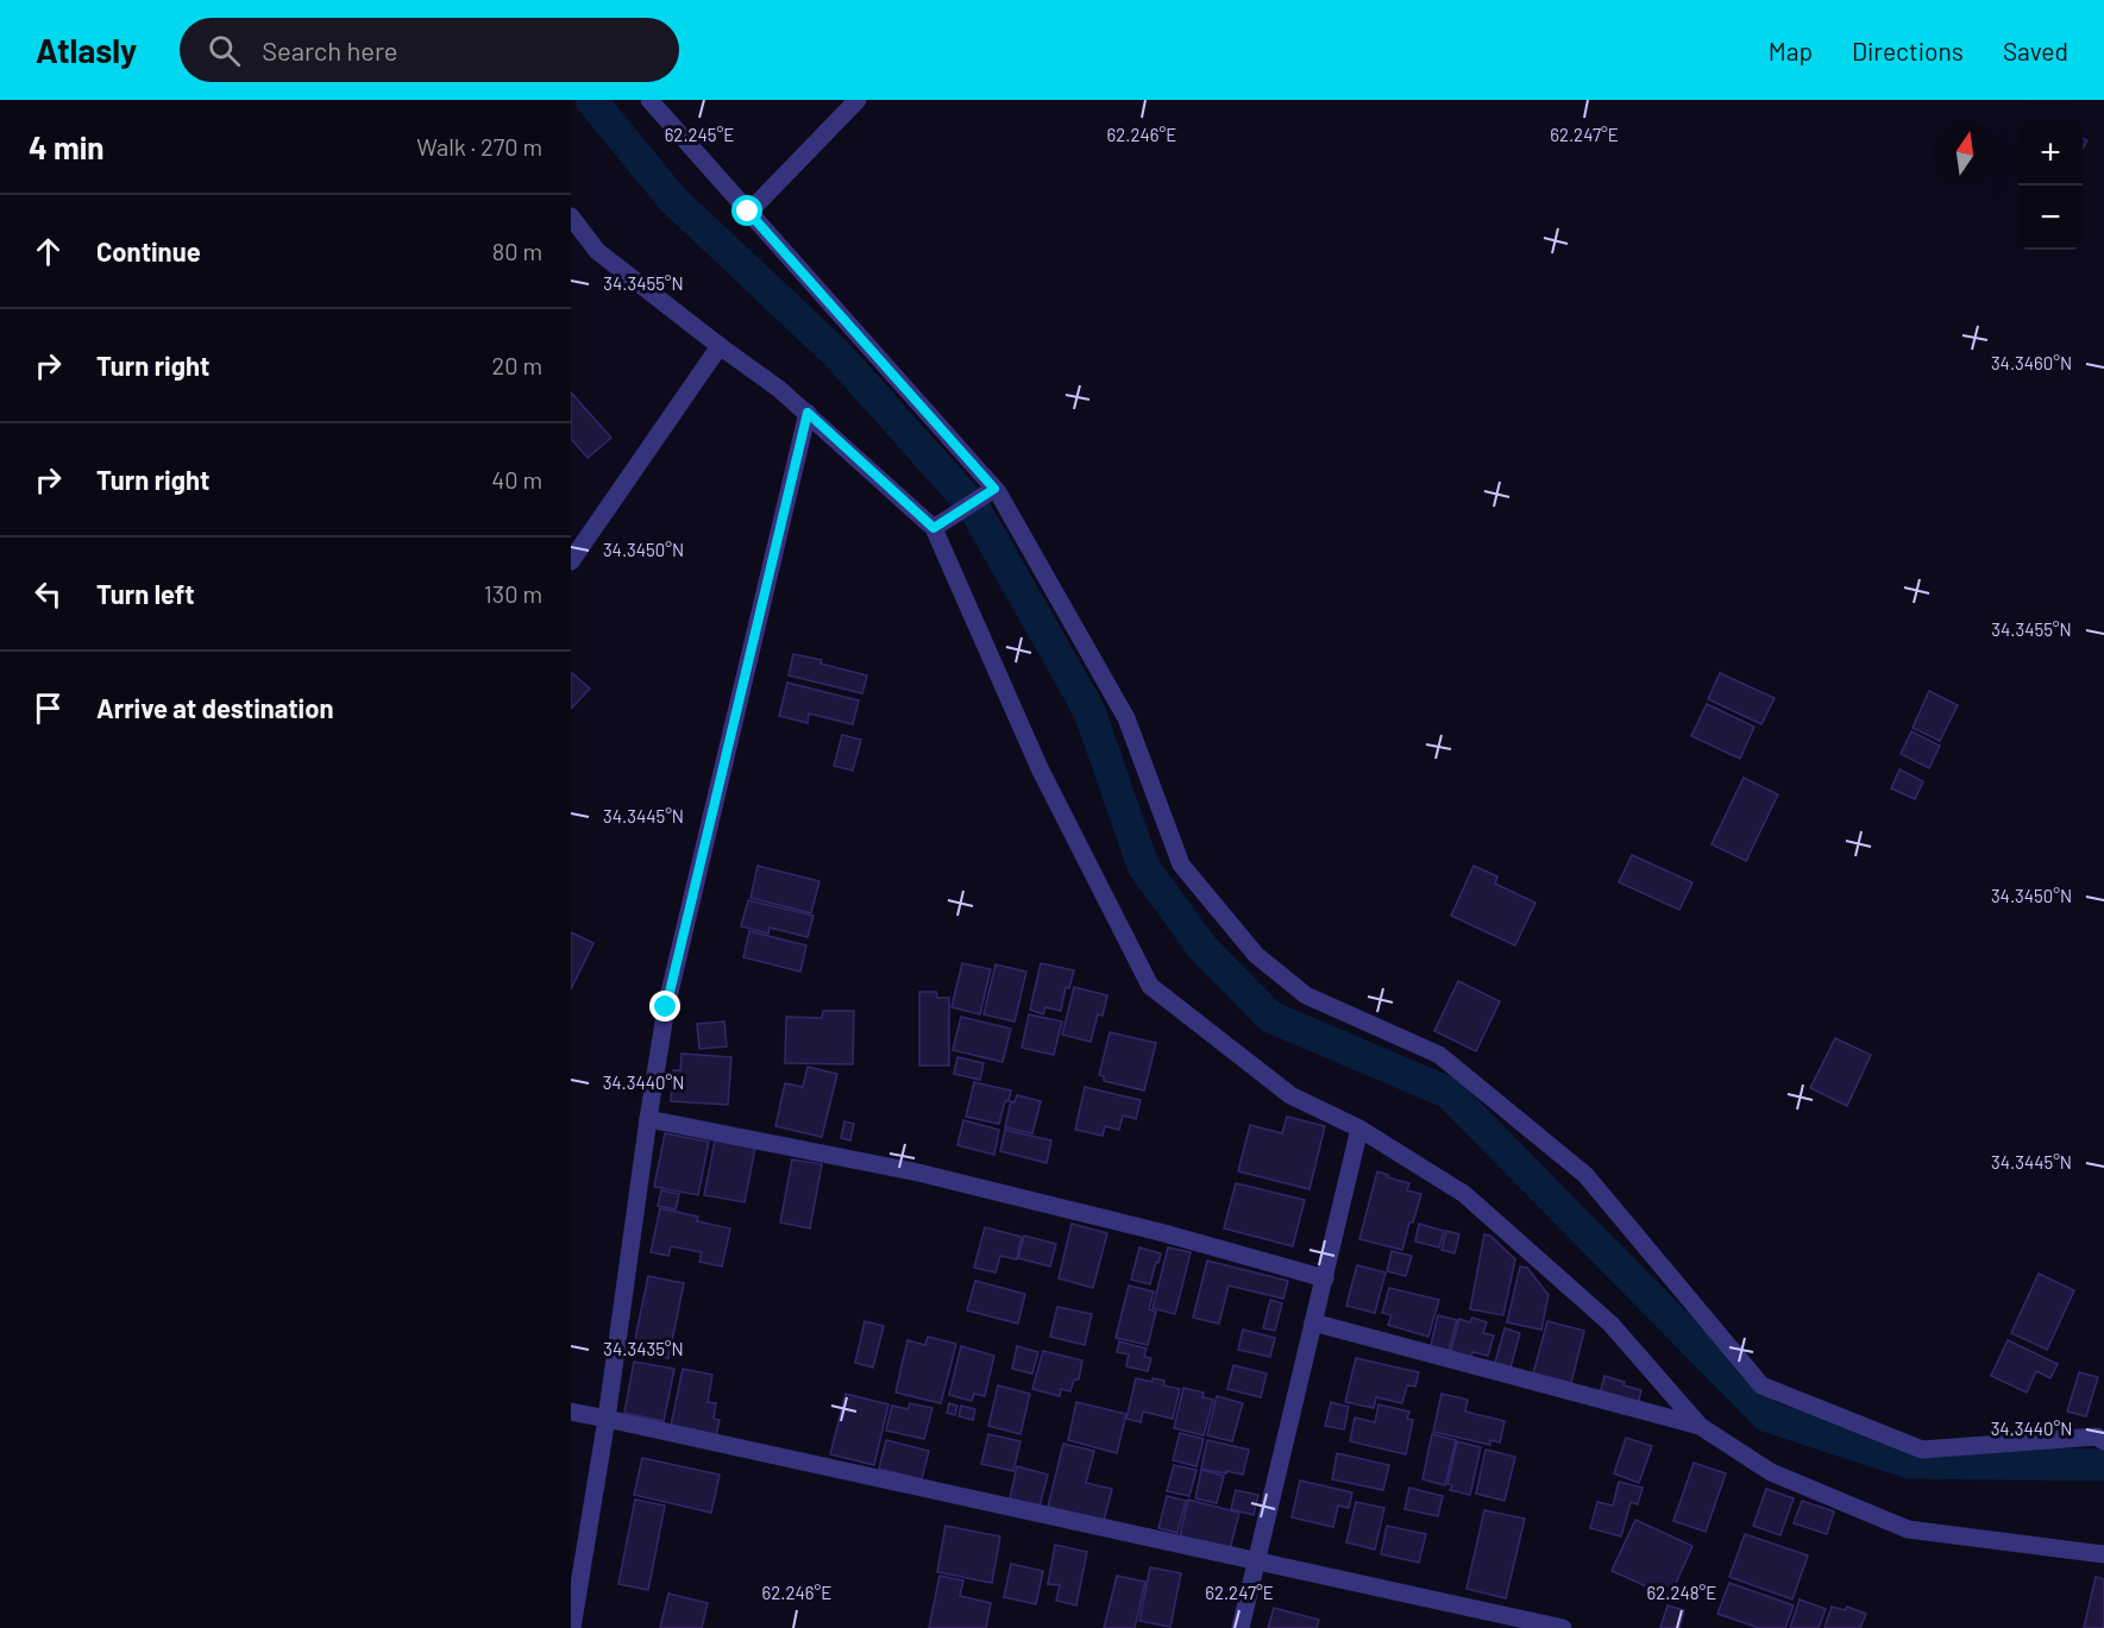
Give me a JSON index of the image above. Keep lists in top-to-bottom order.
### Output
{
  "north": "top",
  "page": {
    "header": "Atlasly",
    "search": "Search here",
    "nav": ["Map", "Directions", "Saved"],
    "heading": ["4 min", "Walk · 270 m"],
    "map_buttons": ["+", "−"],
    "list": [
      ["Continue", "80 m"],
      ["Turn right", "20 m"],
      ["Turn right", "40 m"],
      ["Turn left", "130 m"],
      "Arrive at destination"
    ]
  },
  "coordinates": [
    "62.245°E",
    "62.246°E",
    "62.247°E",
    "34.3455°N",
    "34.3460°N",
    "34.3450°N",
    "34.3445°N",
    "34.3440°N",
    "34.3435°N",
    "62.248°E"
  ]
}
